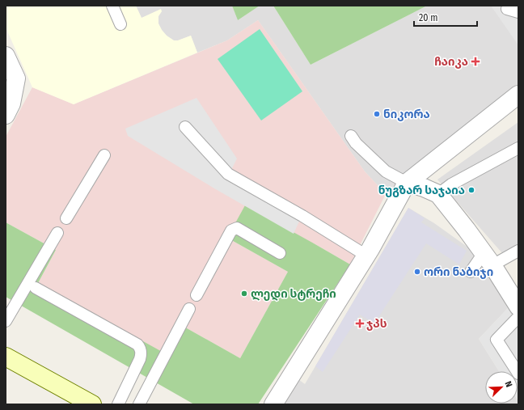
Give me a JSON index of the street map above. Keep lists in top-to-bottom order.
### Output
{
  "places": {
    "health": ["ჩაიკა", "ჯპს"],
    "other": [
      "ნიკორა",
      "ნუგზარ საჯაია",
      "ორი ნაბიჯი",
      "ლედი სტრეჩი"
    ]
  },
  "scale_bar": "20 m",
  "north": "top right"
}
